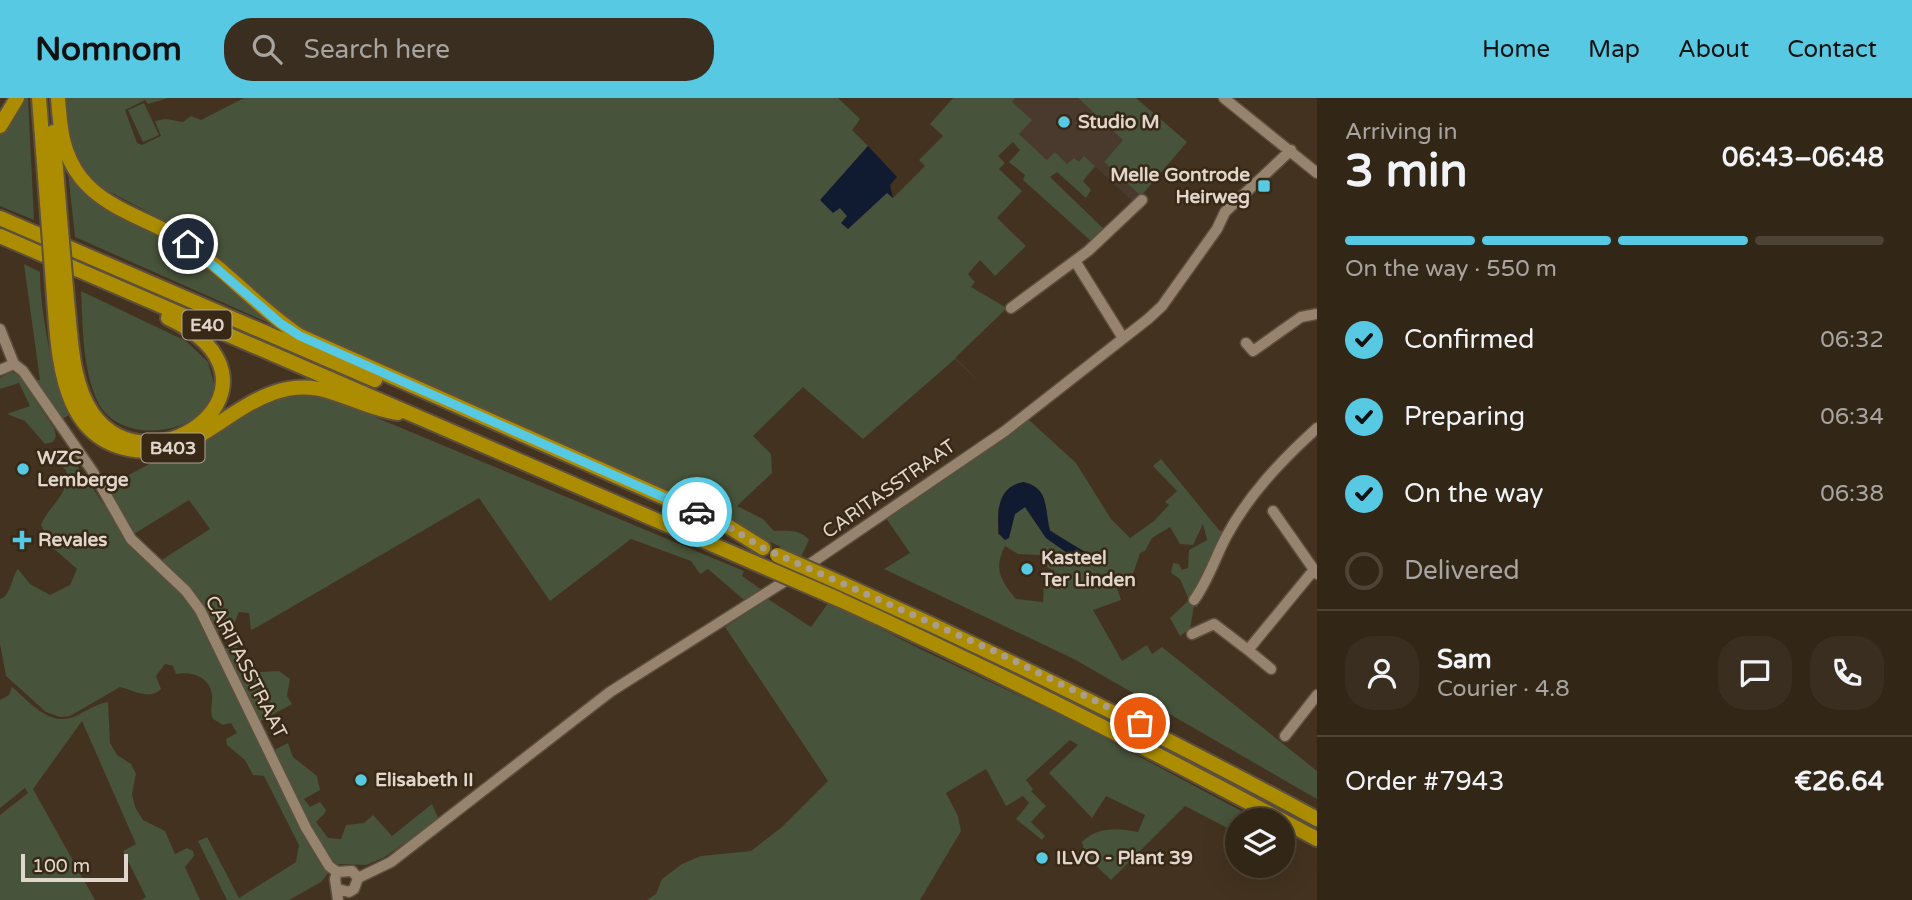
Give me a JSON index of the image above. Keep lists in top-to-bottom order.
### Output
{
  "streets": {
    "highway": ["E40", "B403"],
    "street": ["CARITASSTRAAT"]
  },
  "crossings": [
    ["E40", "B403"]
  ],
  "places": {
    "other": [
      "Studio M",
      "WZC Lemberge",
      "Kasteel Ter Linden",
      "Elisabeth II",
      "ILVO - Plant 39"
    ],
    "transit": ["Melle Gontrode Heirweg"],
    "health": ["Revales"]
  },
  "scale_bar": "100 m",
  "page": {
    "header": "Nomnom",
    "search": "Search here",
    "nav": [
      "Home",
      "Map",
      "About",
      "Contact"
    ],
    "heading": ["3 min", "Arriving in", "06:43–06:48"],
    "panel": [
      "Sam",
      "Courier · 4.8",
      "Order #7943",
      "€26.64"
    ],
    "bar": "On the way · 550 m",
    "list": [
      ["Confirmed", "06:32"],
      ["Preparing", "06:34"],
      ["On the way", "06:38"],
      "Delivered"
    ],
    "scale": "100 m"
  }
}
